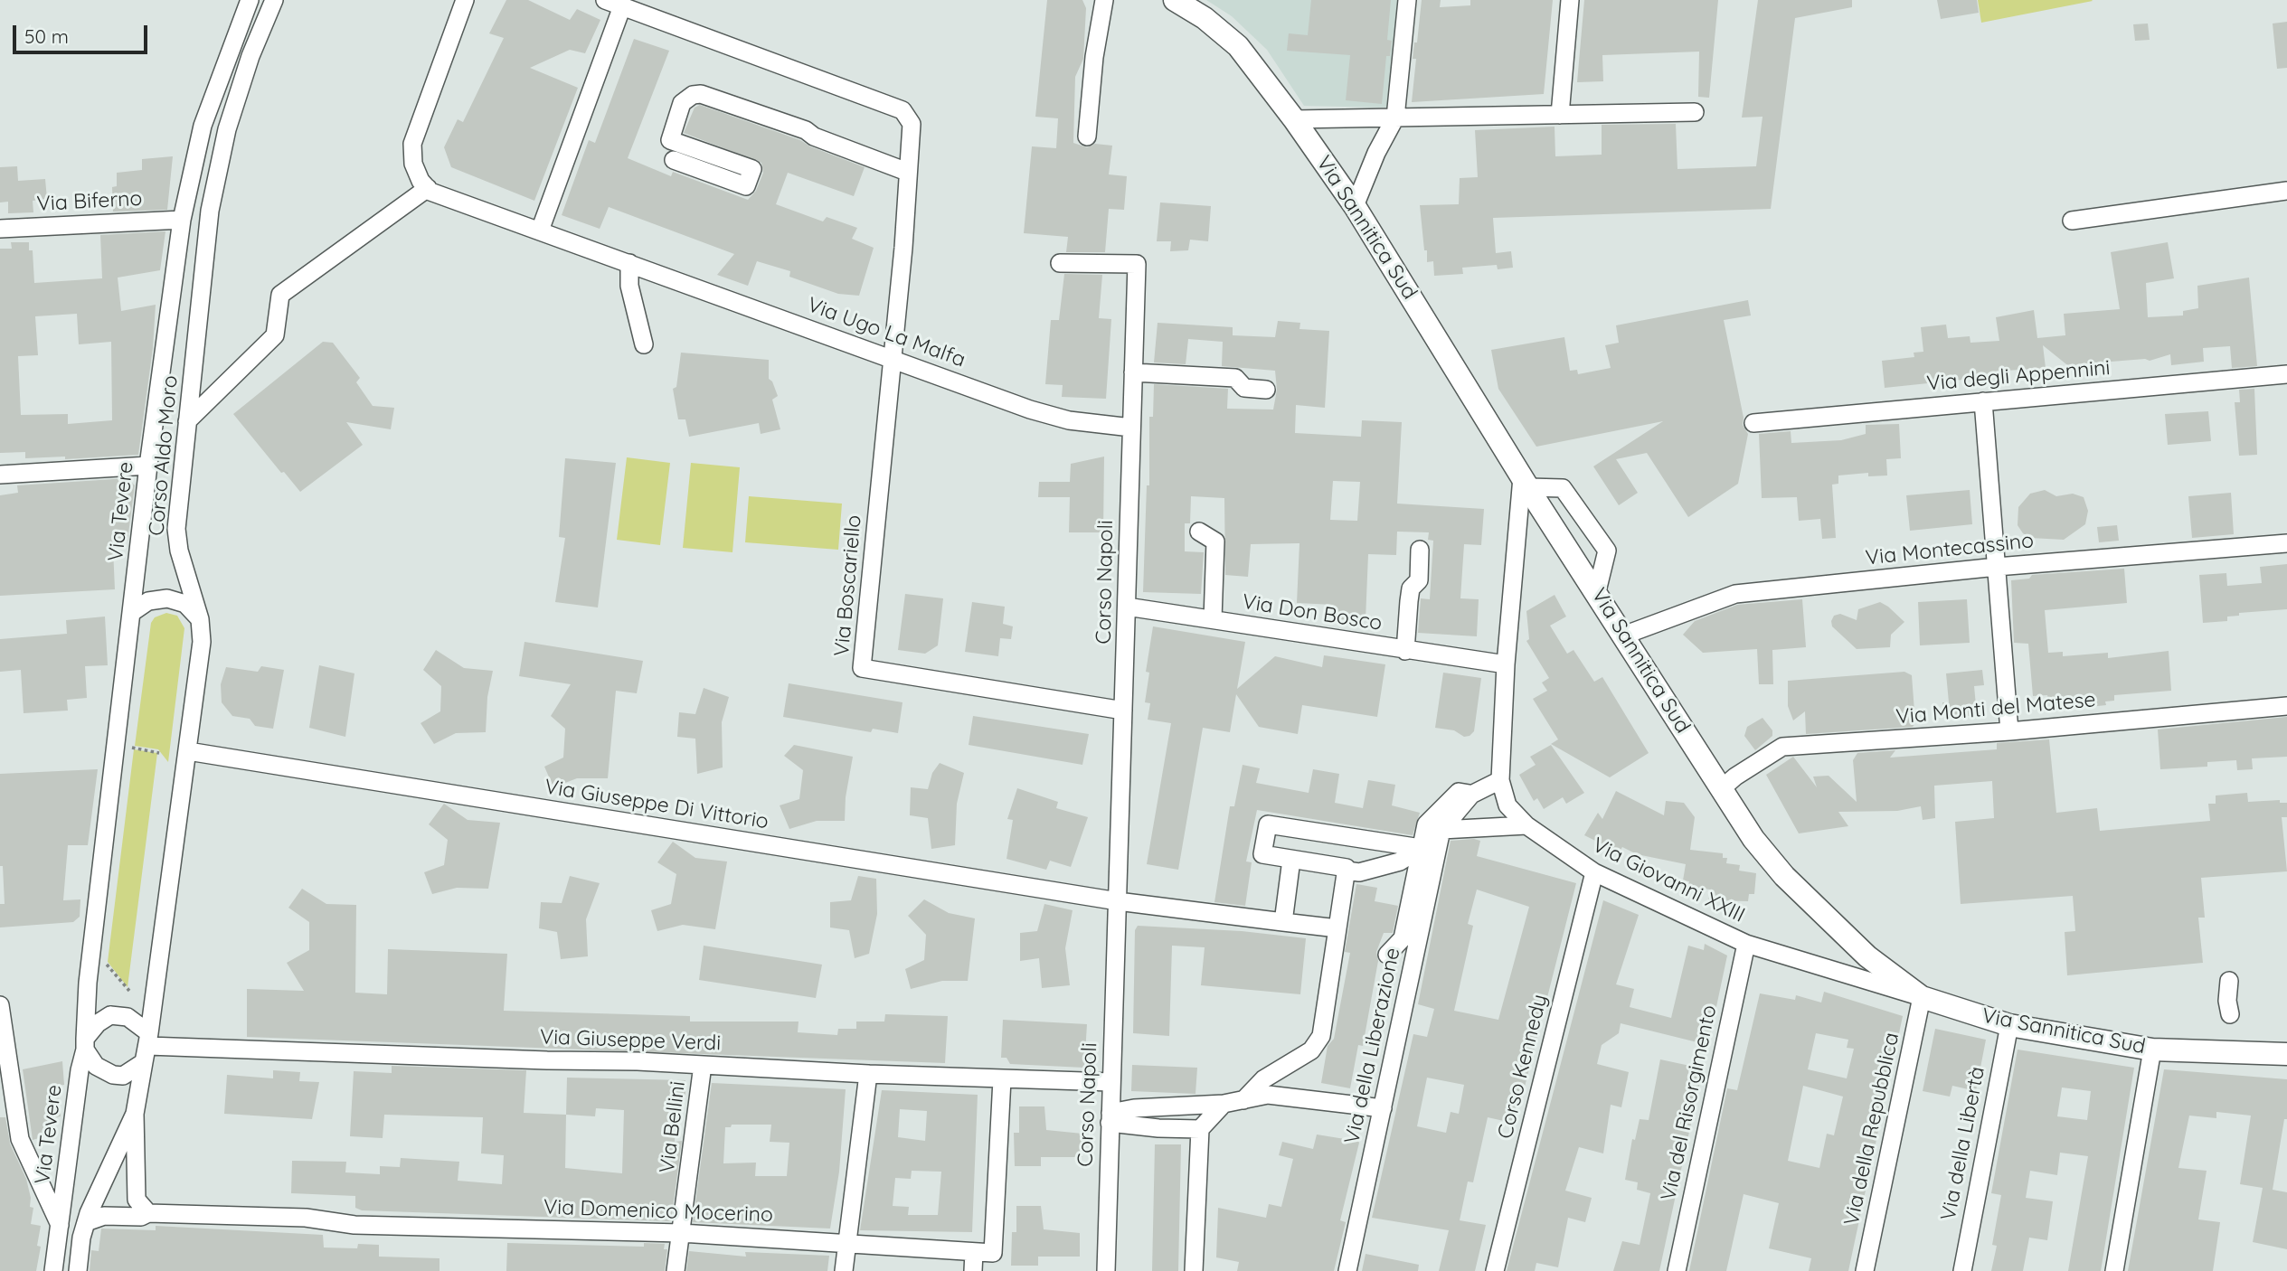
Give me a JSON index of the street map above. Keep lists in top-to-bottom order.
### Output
{
  "streets": {
    "main road": ["Via Sannitica Sud"],
    "street": [
      "Via Biferno",
      "Via Ugo La Malfa",
      "Via degli Appennini",
      "Corso Aldo Moro",
      "Via Tevere",
      "Via Montecassino",
      "Corso Napoli",
      "Via Boscariello",
      "Via Don Bosco",
      "Via Monti del Matese",
      "Via Giuseppe Di Vittorio",
      "Via Giovanni XXIII",
      "Via Giuseppe Verdi",
      "Via della Liberazione",
      "Corso Kennedy",
      "Via del Risorgimento",
      "Via Bellini",
      "Via della Repubblica",
      "Via della Libertà",
      "Via Domenico Mocerino"
    ]
  },
  "crossings": [
    ["Via Biferno", "Via Tevere"],
    ["Via Sannitica Sud", "Via Montecassino"],
    ["Via Sannitica Sud", "Via Monti del Matese"],
    ["Via Sannitica Sud", "Via Giovanni XXIII"],
    ["Via Sannitica Sud", "Via della Repubblica"],
    ["Via Sannitica Sud", "Via della Libertà"],
    ["Via Ugo La Malfa", "Corso Napoli"],
    ["Via Ugo La Malfa", "Via Boscariello"],
    ["Corso Aldo Moro", "Via Tevere"],
    ["Corso Aldo Moro", "Via Giuseppe Di Vittorio"],
    ["Corso Aldo Moro", "Via Giuseppe Verdi"],
    ["Corso Aldo Moro", "Via Domenico Mocerino"],
    ["Via Tevere", "Via Giuseppe Verdi"],
    ["Corso Napoli", "Via Boscariello"],
    ["Corso Napoli", "Via Don Bosco"],
    ["Corso Napoli", "Via Giuseppe Di Vittorio"],
    ["Corso Napoli", "Via Giuseppe Verdi"],
    ["Via Don Bosco", "Via Giovanni XXIII"],
    ["Via Giovanni XXIII", "Via della Liberazione"],
    ["Via Giovanni XXIII", "Corso Kennedy"],
    ["Via Giovanni XXIII", "Via del Risorgimento"],
    ["Via Giovanni XXIII", "Via della Repubblica"],
    ["Via Giuseppe Verdi", "Via Bellini"],
    ["Via Bellini", "Via Domenico Mocerino"]
  ],
  "scale_bar": "50 m"
}
